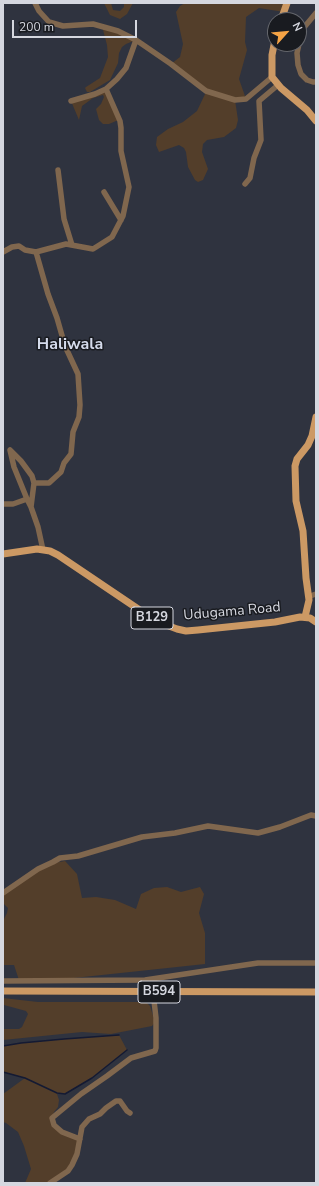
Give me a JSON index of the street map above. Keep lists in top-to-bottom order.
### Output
{
  "streets": {
    "main road": ["Udugama Road", "B129", "B594"]
  },
  "districts": ["Haliwala"],
  "scale_bar": "200 m",
  "north": "top right"
}
